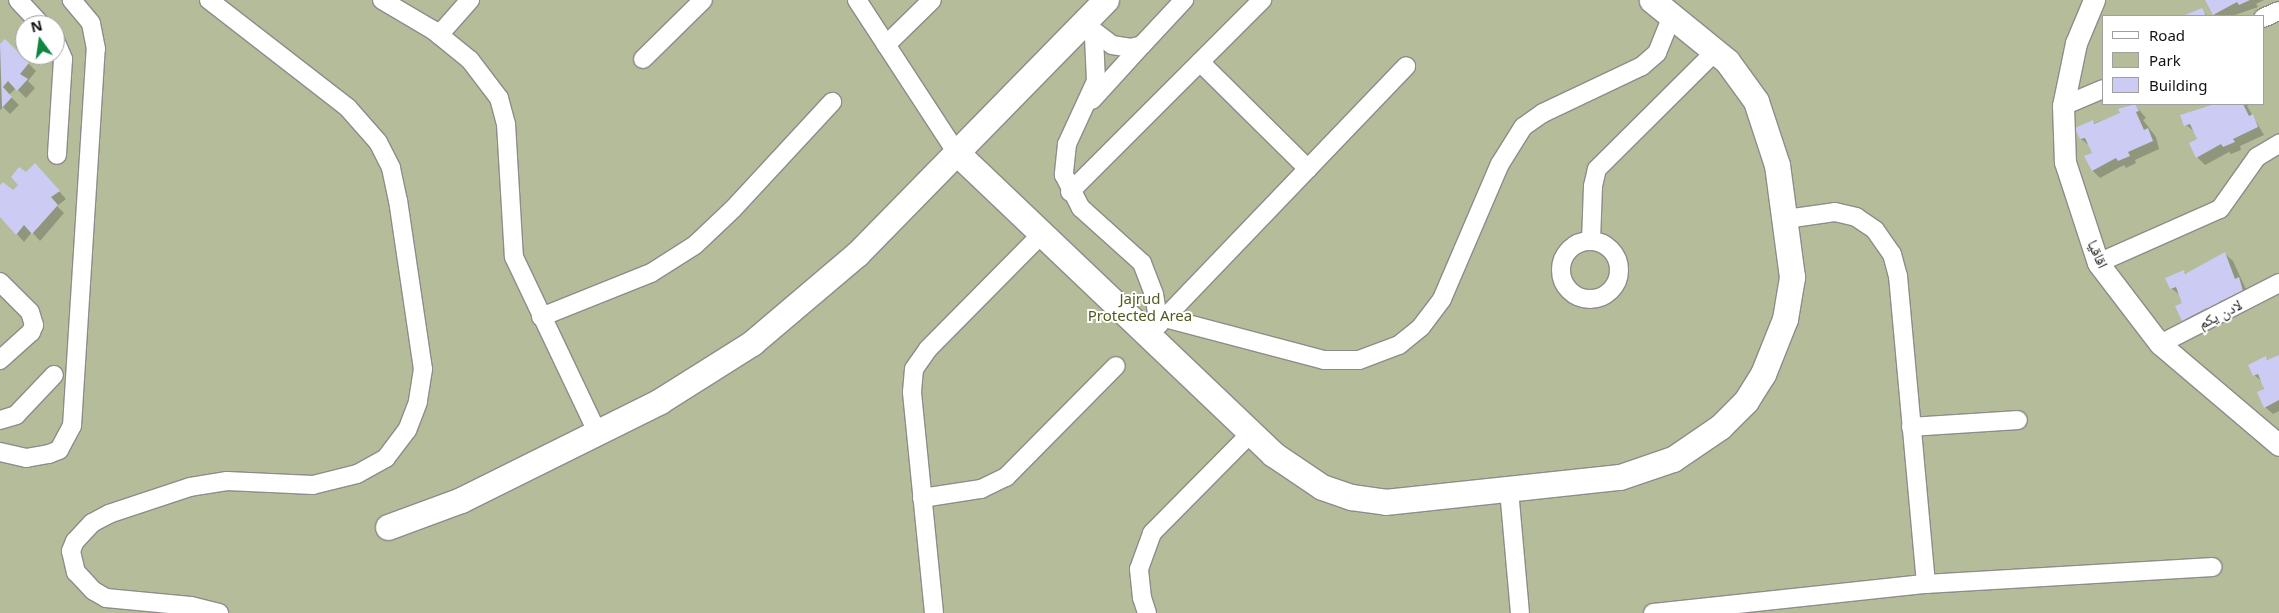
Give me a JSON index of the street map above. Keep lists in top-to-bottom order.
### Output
{
  "streets": {
    "street": ["اقاقیا", "لادن یکم"]
  },
  "crossings": [
    ["اقاقیا", "لادن یکم"]
  ],
  "parks": ["Jajrud Protected Area"],
  "legend": ["Road", "Park", "Building"],
  "north": "top"
}
